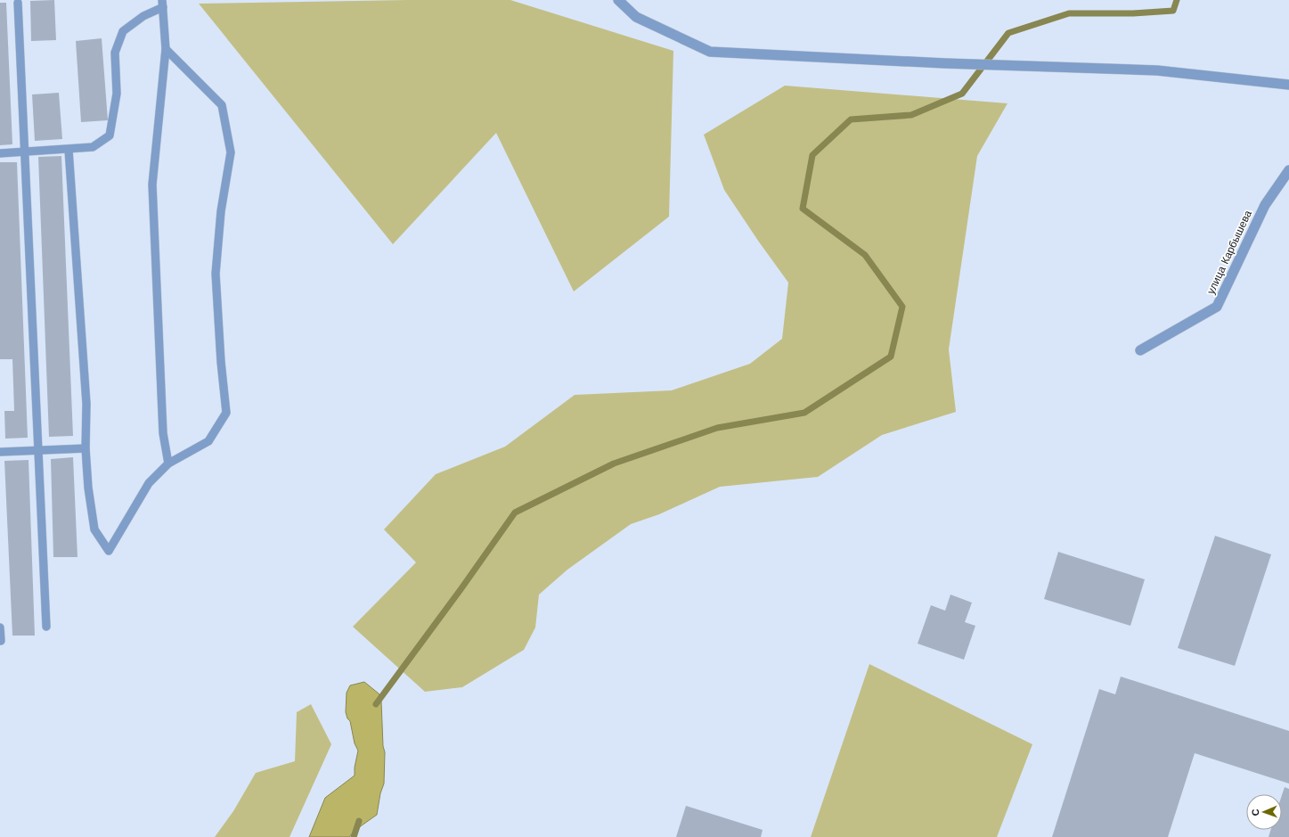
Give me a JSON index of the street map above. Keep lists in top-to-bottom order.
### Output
{
  "streets": {
    "street": ["улица Карбышева"]
  },
  "north": "left"
}
